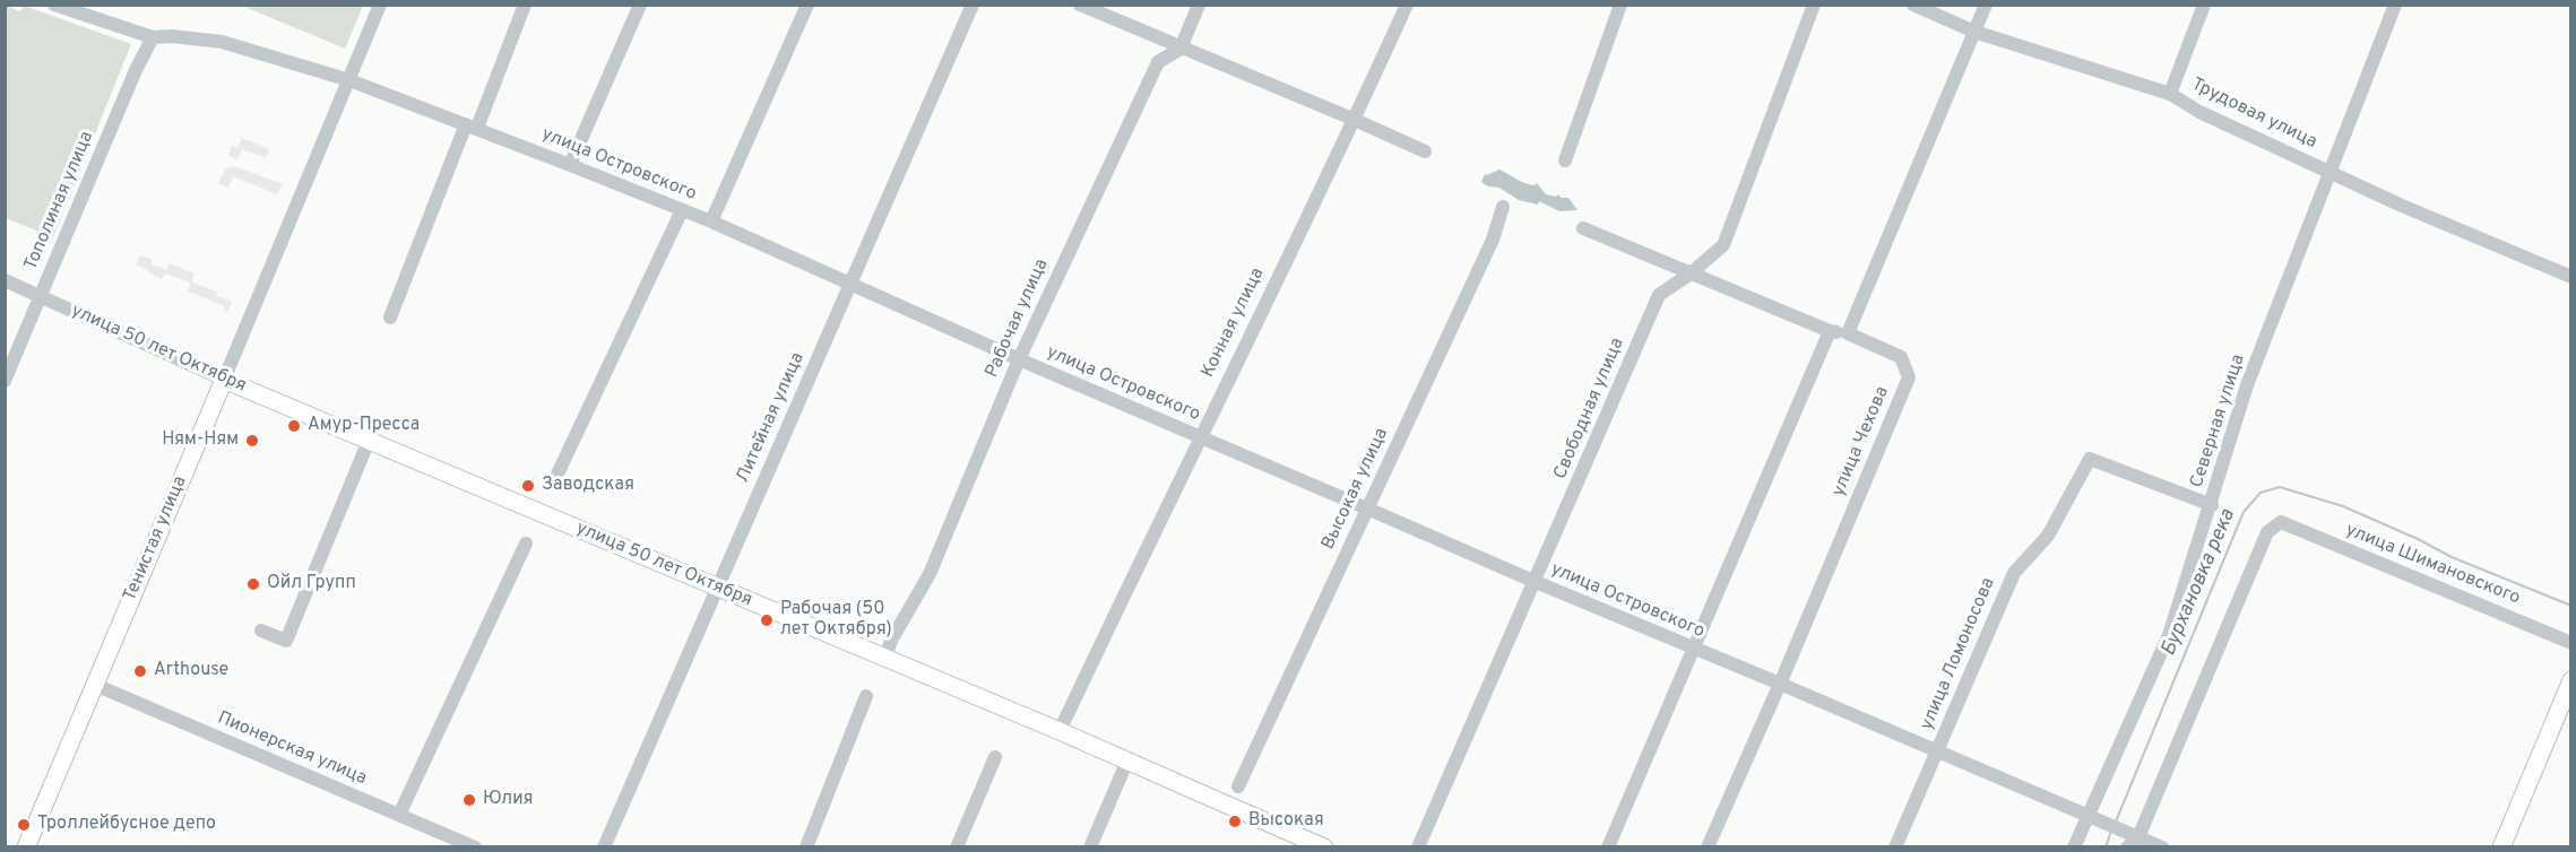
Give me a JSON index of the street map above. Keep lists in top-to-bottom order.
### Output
{
  "streets": {
    "main road": ["улица 50 лет Октября", "Тенистая улица"],
    "street": [
      "Трудовая улица",
      "улица Островского",
      "Тополиная улица",
      "Рабочая улица",
      "Конная улица",
      "Свободная улица",
      "Литейная улица",
      "Северная улица",
      "улица Чехова",
      "Высокая улица",
      "улица Шимановского",
      "улица Ломоносова",
      "Пионерская улица"
    ]
  },
  "crossings": [
    ["Трудовая улица", "Северная улица"],
    ["улица Островского", "Тополиная улица"],
    ["улица Островского", "Рабочая улица"],
    ["улица Островского", "Конная улица"],
    ["улица Островского", "Свободная улица"],
    ["улица Островского", "Литейная улица"],
    ["улица Островского", "Северная улица"],
    ["улица Островского", "улица Чехова"],
    ["улица Островского", "Высокая улица"],
    ["улица Островского", "Тенистая улица"],
    ["улица Островского", "улица Шимановского"],
    ["улица Островского", "улица Ломоносова"],
    ["Тополиная улица", "улица 50 лет Октября"],
    ["Рабочая улица", "улица 50 лет Октября"],
    ["Конная улица", "улица 50 лет Октября"],
    ["улица 50 лет Октября", "Литейная улица"],
    ["улица 50 лет Октября", "Тенистая улица"],
    ["Свободная улица", "улица Чехова"],
    ["Северная улица", "улица Ломоносова"],
    ["Тенистая улица", "Пионерская улица"]
  ],
  "water": ["Бурхановка река"],
  "places": [
    "Амур-Пресса",
    "Ням-Ням",
    "Заводская",
    "Ойл Групп",
    "Рабочая (50 лет Октября)",
    "Arthouse",
    "Юлия",
    "Высокая",
    "Троллейбусное депо"
  ]
}
